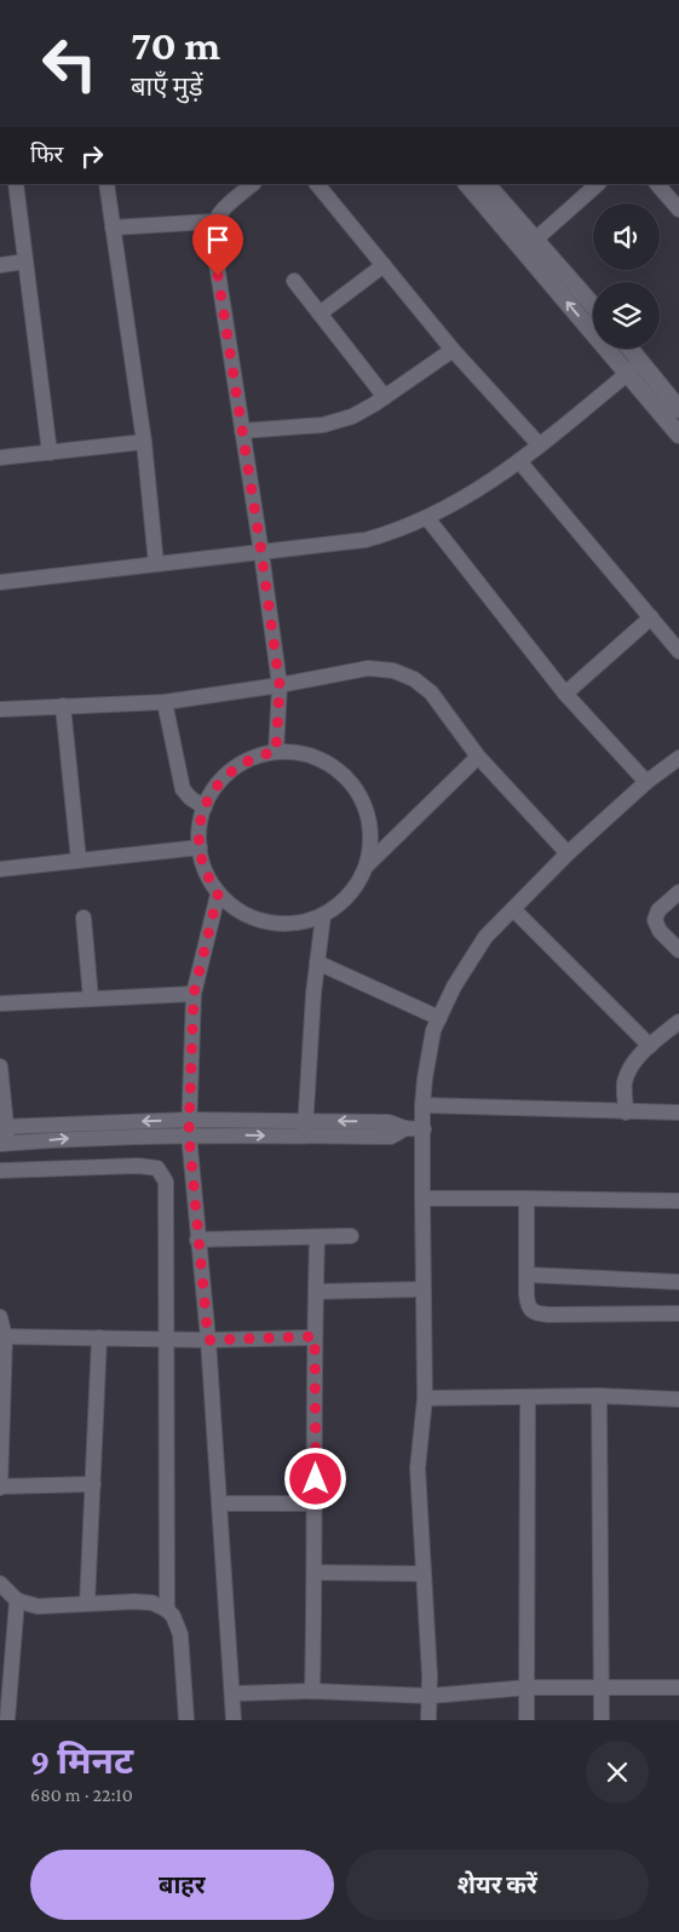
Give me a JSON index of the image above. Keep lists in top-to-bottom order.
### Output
{
  "page": {
    "turn": ["70 m", "बाएँ मुड़ें"],
    "then": "फिर",
    "heading": ["9 मिनट", "680 m · 22:10"],
    "buttons": ["बाहर", "शेयर करें"]
  }
}
